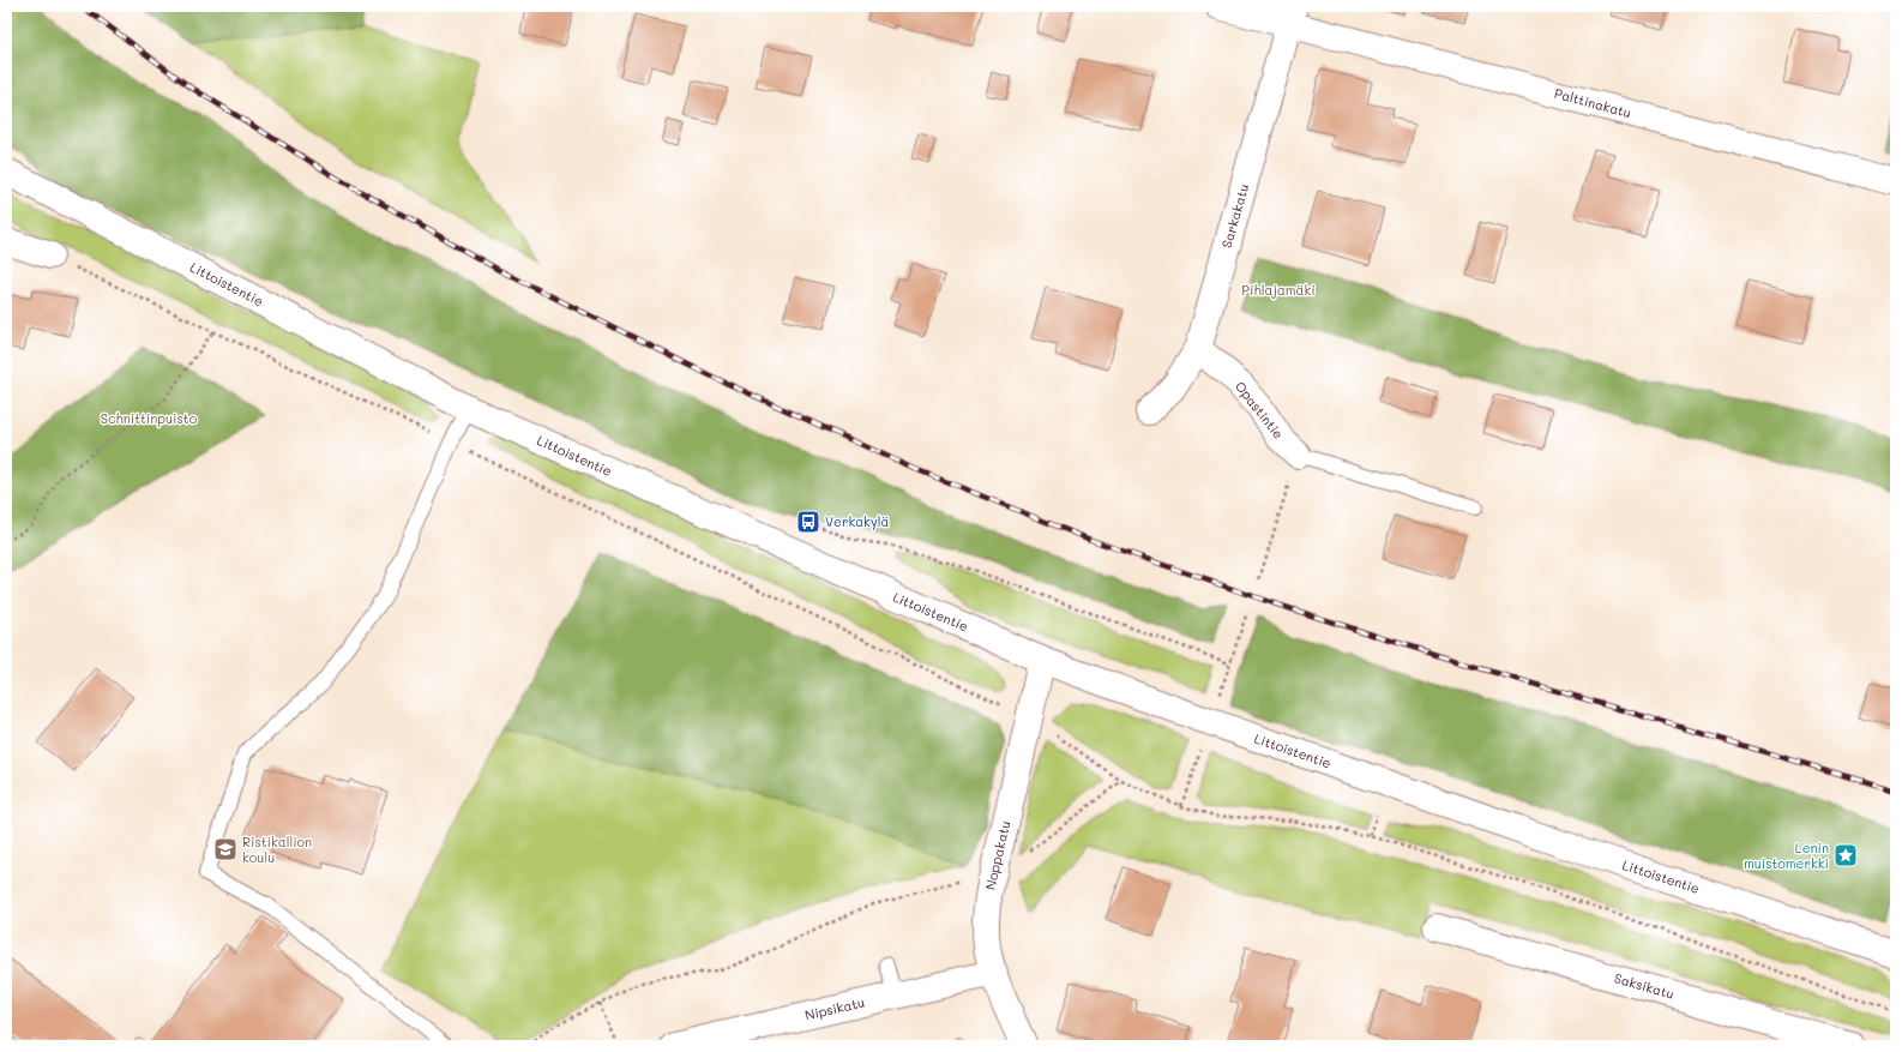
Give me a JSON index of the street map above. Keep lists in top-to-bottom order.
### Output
{
  "streets": {
    "street": [
      "Palttinakatu",
      "Sarkakatu",
      "Littoistentie",
      "Opastintie",
      "Noppakatu",
      "Saksikatu",
      "Nipsikatu"
    ]
  },
  "crossings": [
    ["Palttinakatu", "Sarkakatu"],
    ["Sarkakatu", "Opastintie"],
    ["Littoistentie", "Noppakatu"],
    ["Noppakatu", "Nipsikatu"]
  ],
  "parks": ["Pihlajamäki", "Schnittinpuisto"],
  "places": {
    "bus stop": ["Verkakylä"],
    "school or university": ["Ristikallion koulu"],
    "place": ["Lenin muistomerkki"]
  }
}
